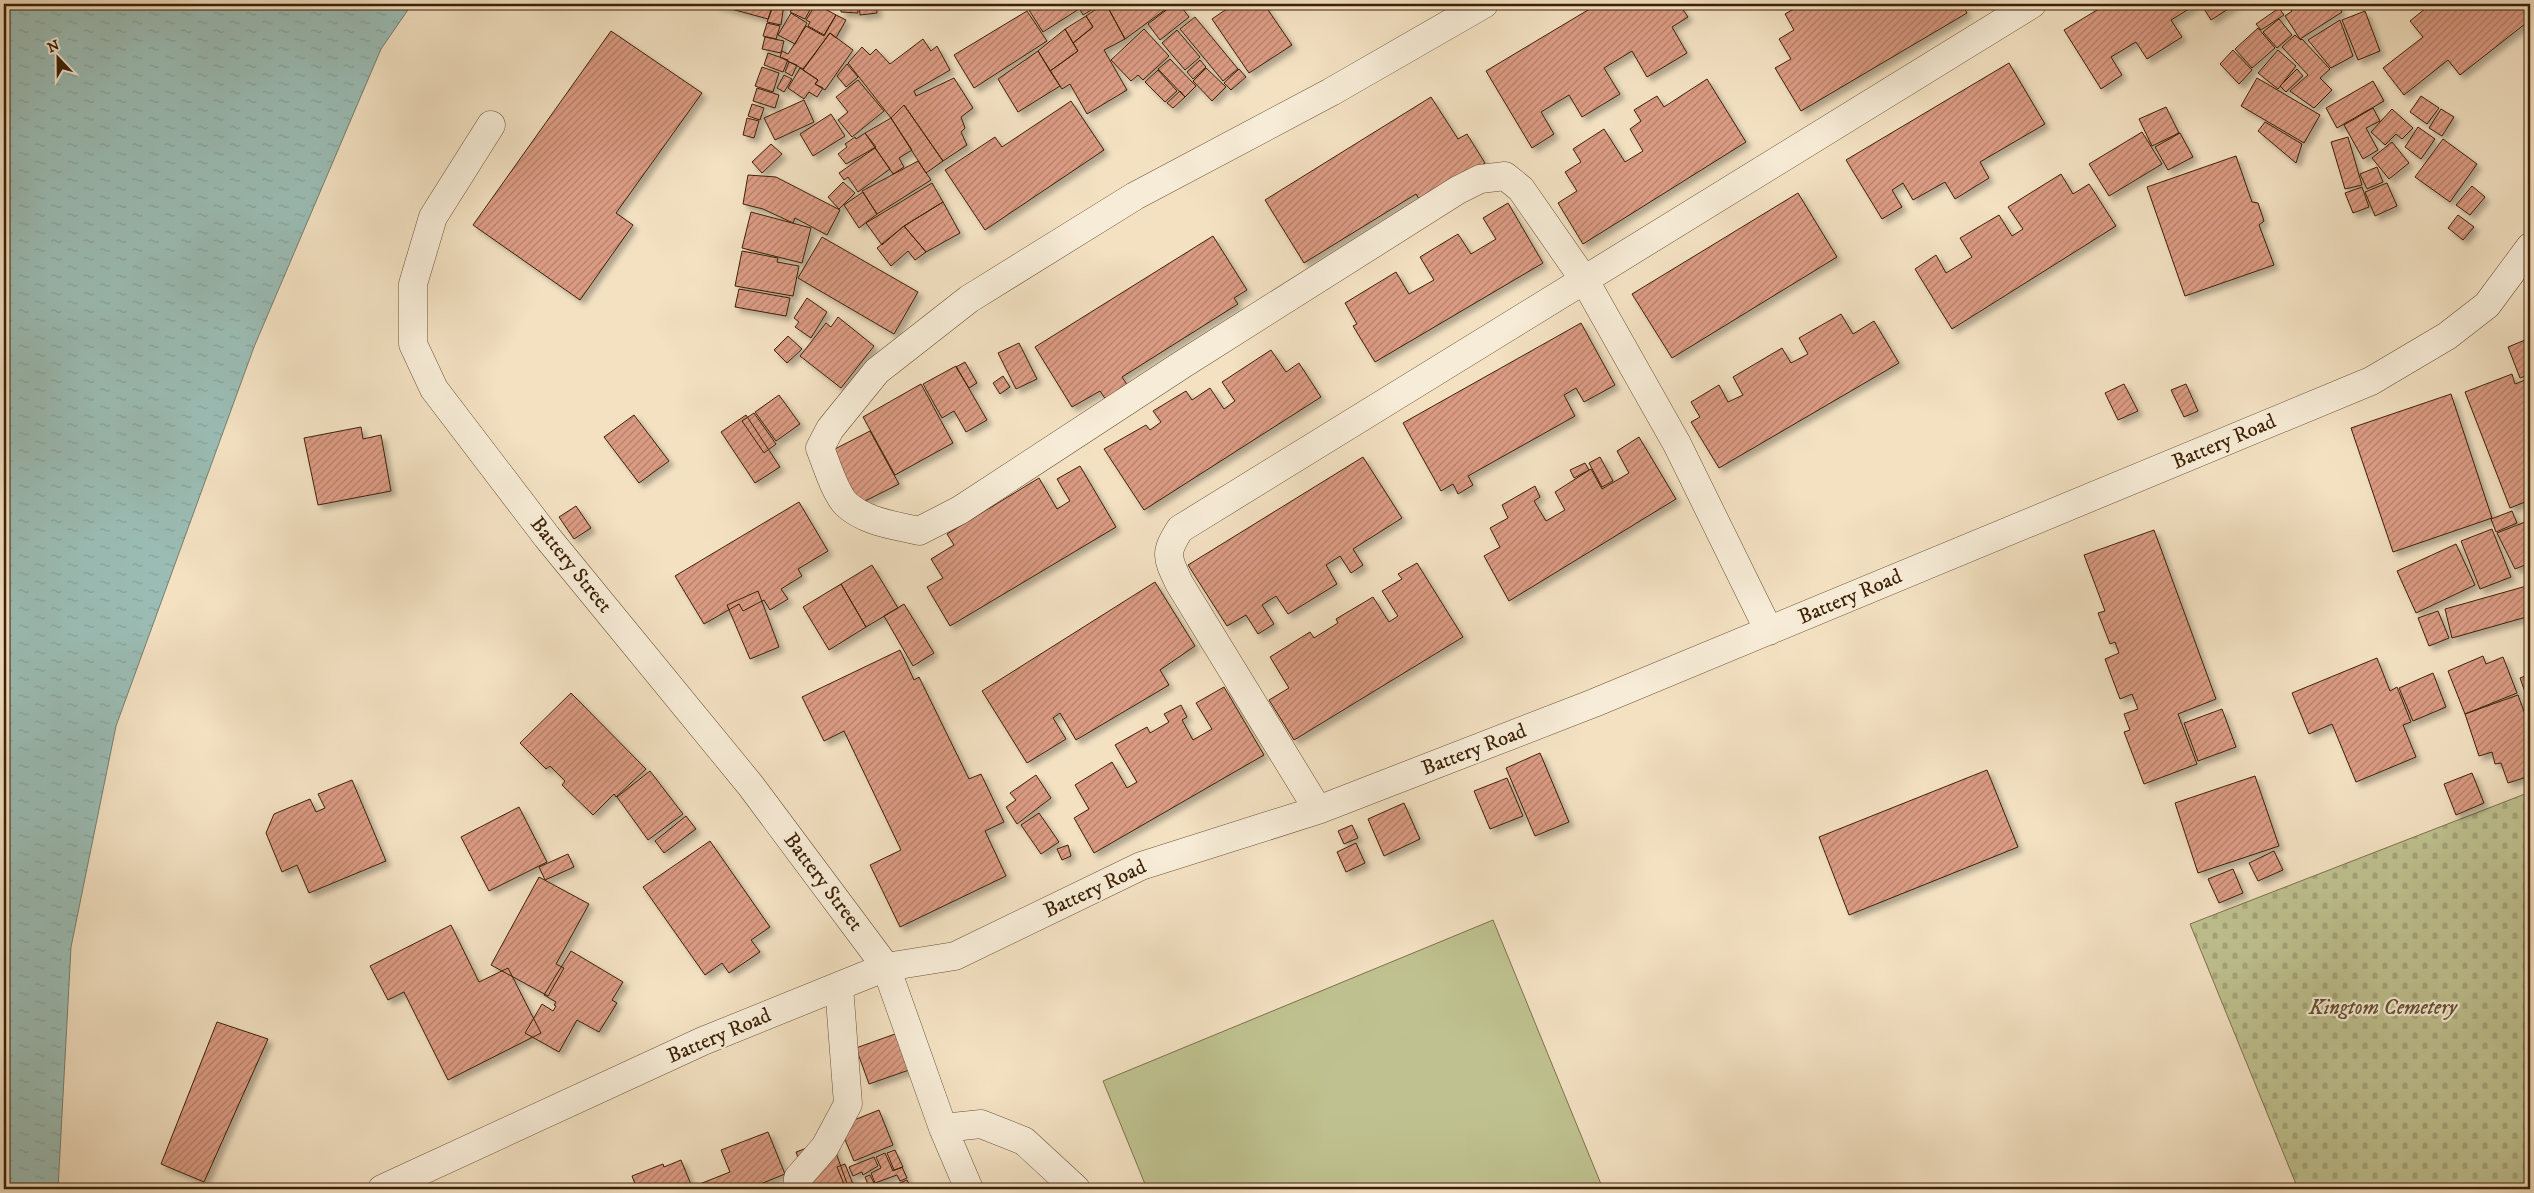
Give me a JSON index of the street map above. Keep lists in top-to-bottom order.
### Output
{
  "streets": {
    "street": ["Battery Road", "Battery Street"]
  },
  "crossings": [
    ["Battery Road", "Battery Street"]
  ],
  "parks": ["Kingtom Cemetery"],
  "north": "top"
}
